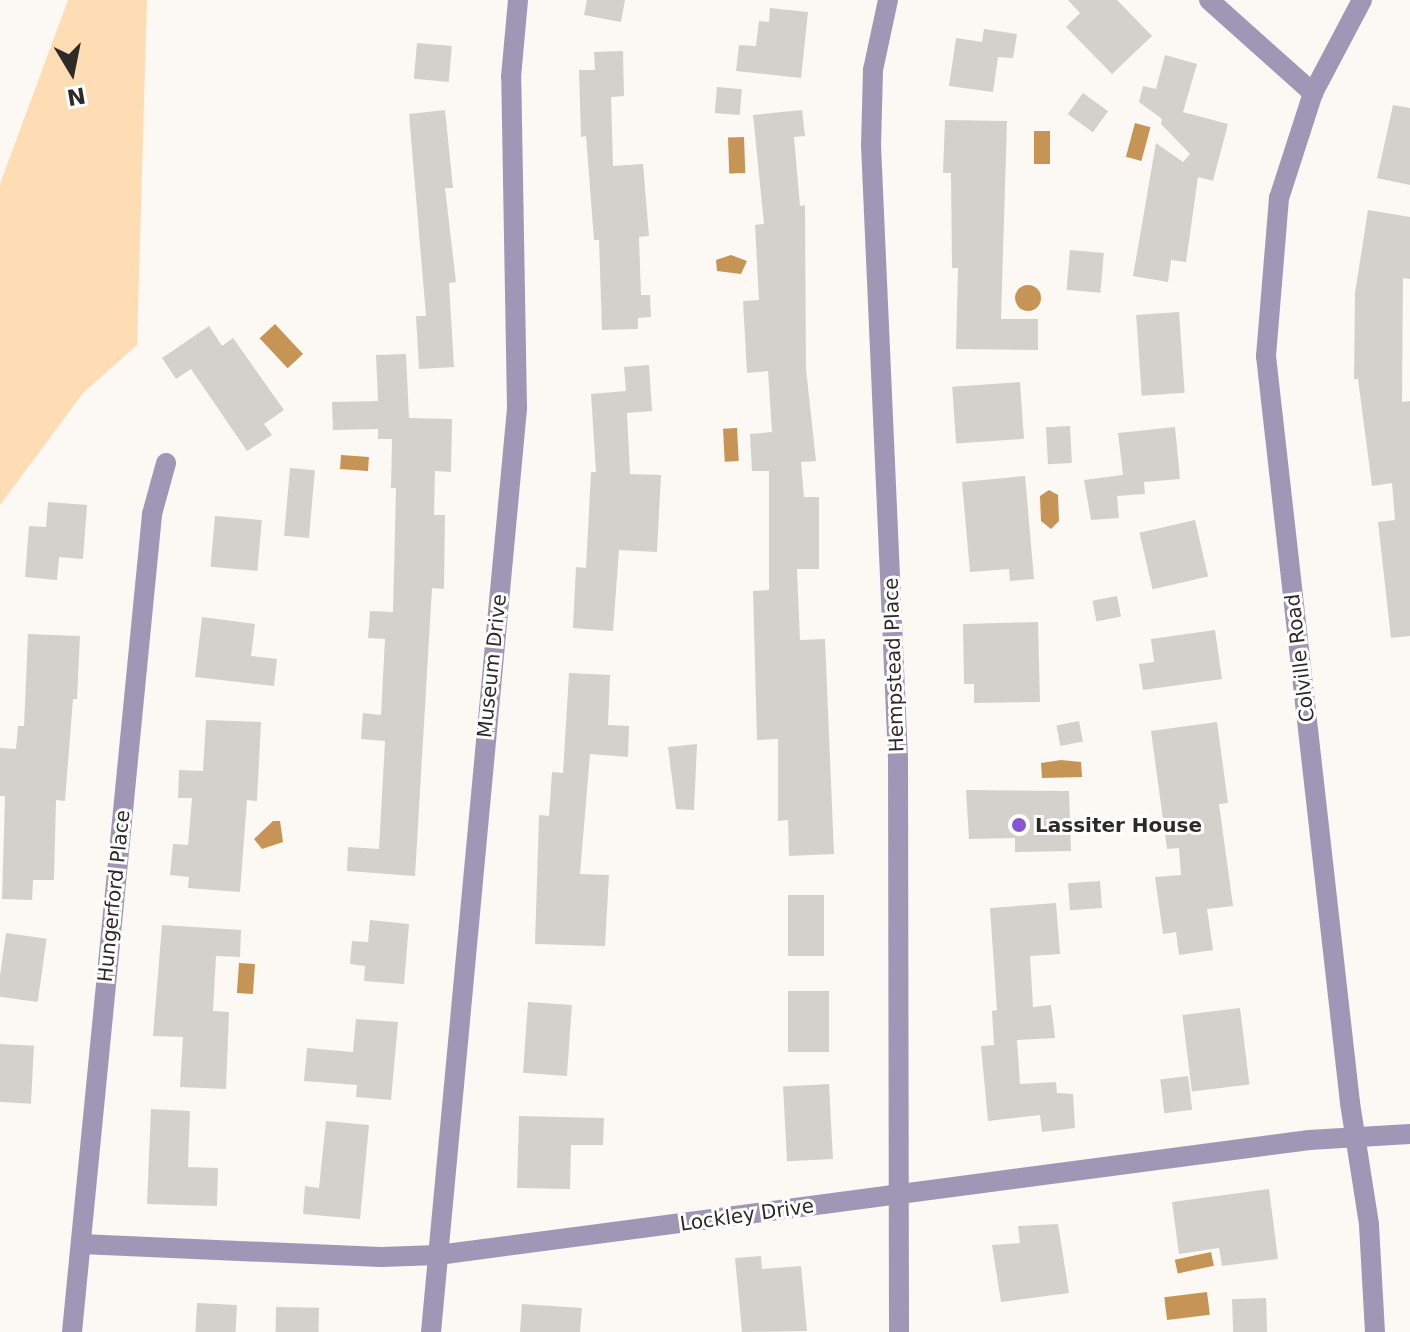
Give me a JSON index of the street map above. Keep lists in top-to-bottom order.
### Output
{
  "streets": {
    "street": [
      "Colville Road",
      "Hempstead Place",
      "Museum Drive",
      "Hungerford Place",
      "Lockley Drive"
    ]
  },
  "crossings": [
    ["Colville Road", "Lockley Drive"],
    ["Hempstead Place", "Lockley Drive"],
    ["Museum Drive", "Lockley Drive"],
    ["Hungerford Place", "Lockley Drive"]
  ],
  "places": ["Lassiter House"],
  "north": "bottom"
}
